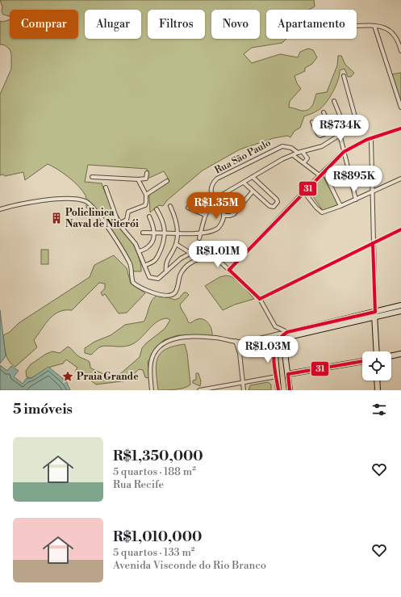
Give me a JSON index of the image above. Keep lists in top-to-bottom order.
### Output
{
  "streets": {
    "street": ["Rua São Paulo"]
  },
  "places": {
    "building": ["Policlinica Naval de Niterói"],
    "place": ["Praia Grande"]
  },
  "lines": ["transit line 31"],
  "page": {
    "chip": [
      "Comprar",
      "Alugar",
      "Filtros",
      "Novo",
      "Apartamento"
    ],
    "price": [
      "R$734K",
      "R$895K",
      "R$1.35M",
      "R$1.01M",
      "R$1.03M"
    ],
    "heading": "5 imóveis",
    "list": [
      {
        "name": "R$1,350,000",
        "note": "5 quartos · 188 m² · Rua Recife"
      },
      {
        "name": "R$1,010,000",
        "note": "5 quartos · 133 m² · Avenida Visconde do Rio Branco"
      }
    ]
  }
}
